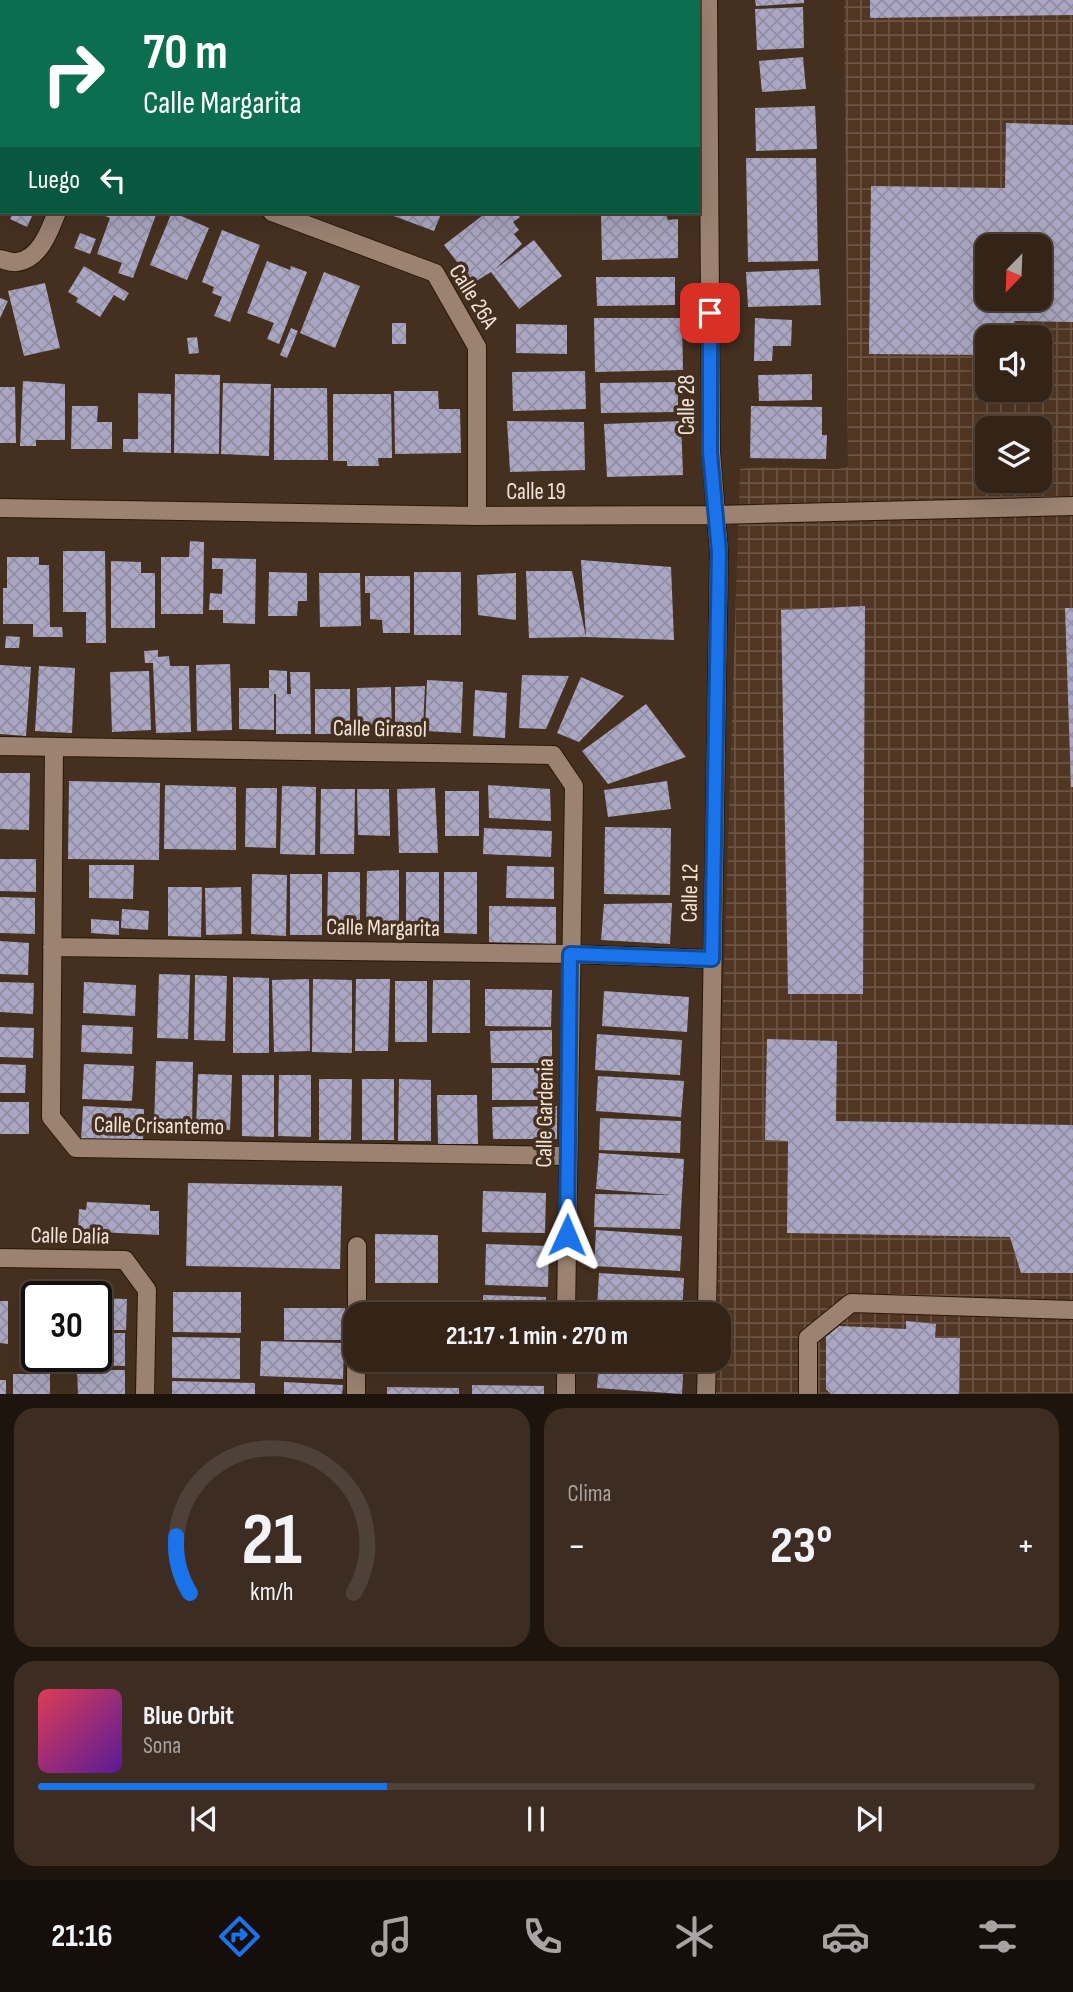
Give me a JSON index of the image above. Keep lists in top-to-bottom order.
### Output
{
  "streets": {
    "street": [
      "Calle 26A",
      "Calle 28",
      "Calle 19",
      "Calle Girasol",
      "Calle 12",
      "Calle Margarita",
      "Calle Gardenia",
      "Calle Crisantemo",
      "Calle Dalia"
    ]
  },
  "crossings": [
    ["Calle 26A", "Calle 19"],
    ["Calle 28", "Calle 19"],
    ["Calle 28", "Calle 12"],
    ["Calle 19", "Calle 12"],
    ["Calle Girasol", "Calle Margarita"],
    ["Calle Girasol", "Calle Gardenia"],
    ["Calle Girasol", "Calle Crisantemo"],
    ["Calle 12", "Calle Margarita"],
    ["Calle Margarita", "Calle Gardenia"],
    ["Calle Margarita", "Calle Crisantemo"],
    ["Calle Gardenia", "Calle Crisantemo"]
  ],
  "north": "bottom left",
  "page": {
    "turn": ["70 m", "Calle Margarita"],
    "then": "Luego",
    "limit": "30",
    "trip": "21:17 · 1 min · 270 m",
    "tile": "Clima",
    "heat": ["−", "23°", "+"],
    "song": ["Blue Orbit", "Sona"],
    "tabs": "21:16",
    "gauge": ["21", "km/h"]
  }
}
